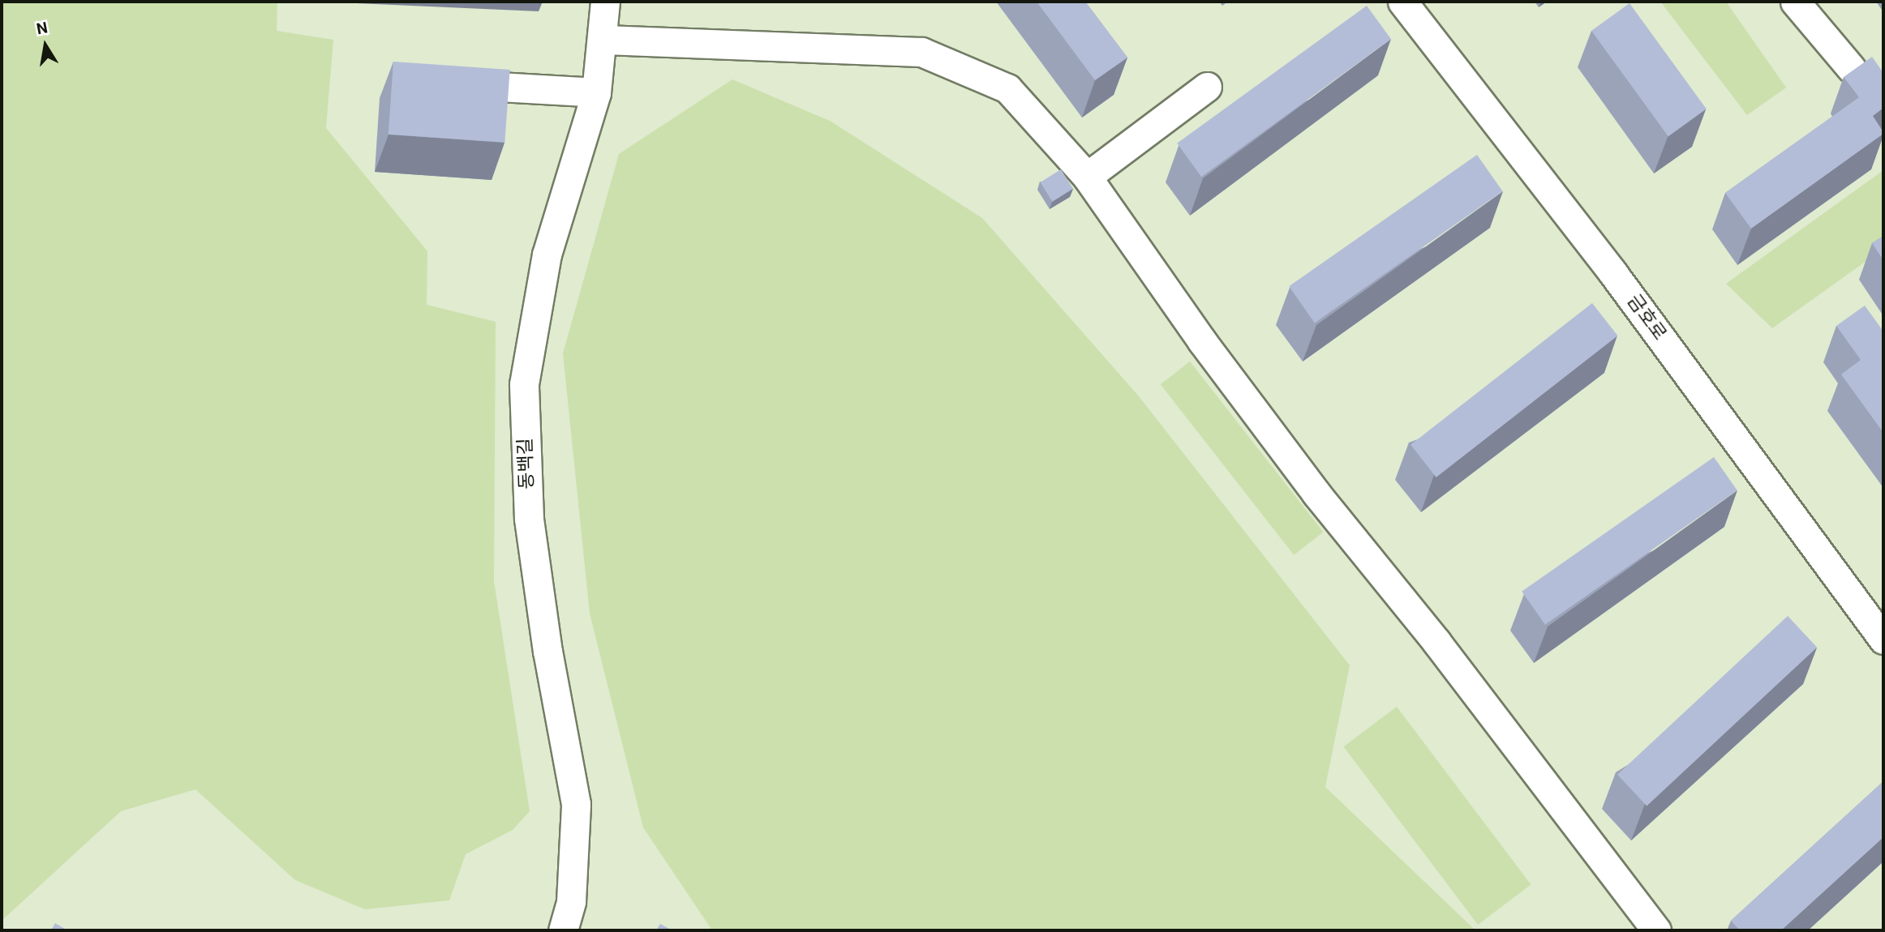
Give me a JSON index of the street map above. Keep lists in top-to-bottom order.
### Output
{
  "streets": {
    "street": ["금호로", "동백길"]
  },
  "north": "top"
}
